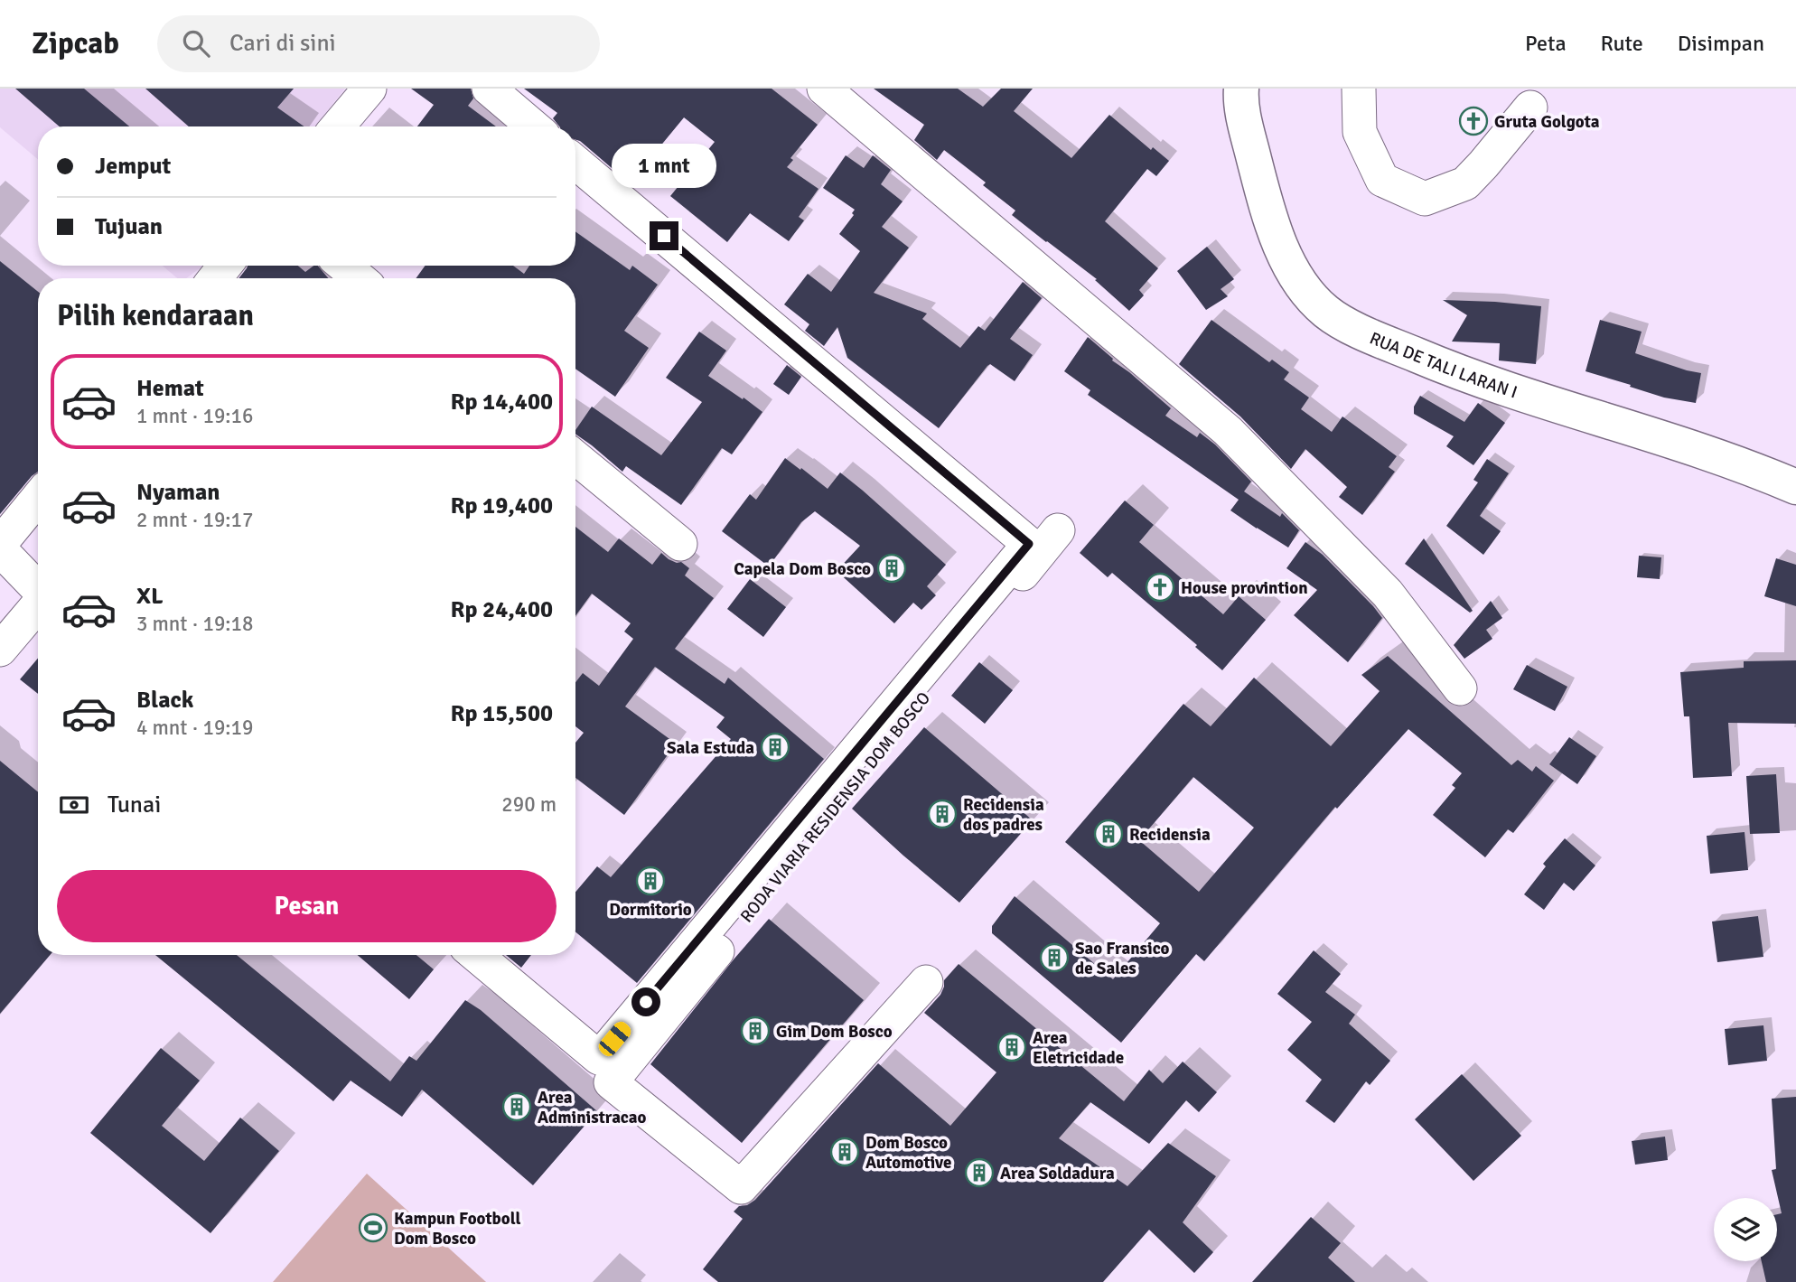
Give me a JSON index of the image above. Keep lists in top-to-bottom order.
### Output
{
  "streets": {
    "main road": ["RUA DE TALI LARAN I"],
    "street": ["RODA VIARIA RESIDENSIA DOM BOSCO"]
  },
  "places": {
    "church": ["Gruta Golgota", "House provintion"],
    "building": [
      "Capela Dom Bosco",
      "Sala Estuda",
      "Recidensia dos padres",
      "Recidensia",
      "Dormitorio",
      "Sao Fransico de Sales",
      "Gim Dom Bosco",
      "Area Eletricidade",
      "Area Administracao",
      "Dom Bosco Automotive",
      "Area Soldadura"
    ],
    "sports": ["Kampun Footboll Dom Bosco"]
  },
  "page": {
    "header": "Zipcab",
    "search": "Cari di sini",
    "nav": ["Peta", "Rute", "Disimpan"],
    "banner": ["Jemput", "Tujuan"],
    "bubble": "1 mnt",
    "heading": "Pilih kendaraan",
    "list": [
      {
        "name": "Hemat",
        "note": "1 mnt · 19:16",
        "value": "Rp 14,400"
      },
      {
        "name": "Nyaman",
        "note": "2 mnt · 19:17",
        "value": "Rp 19,400"
      },
      {
        "name": "XL",
        "note": "3 mnt · 19:18",
        "value": "Rp 24,400"
      },
      {
        "name": "Black",
        "note": "4 mnt · 19:19",
        "value": "Rp 15,500"
      }
    ],
    "pay": ["Tunai", "290 m"],
    "buttons": "Pesan"
  }
}
